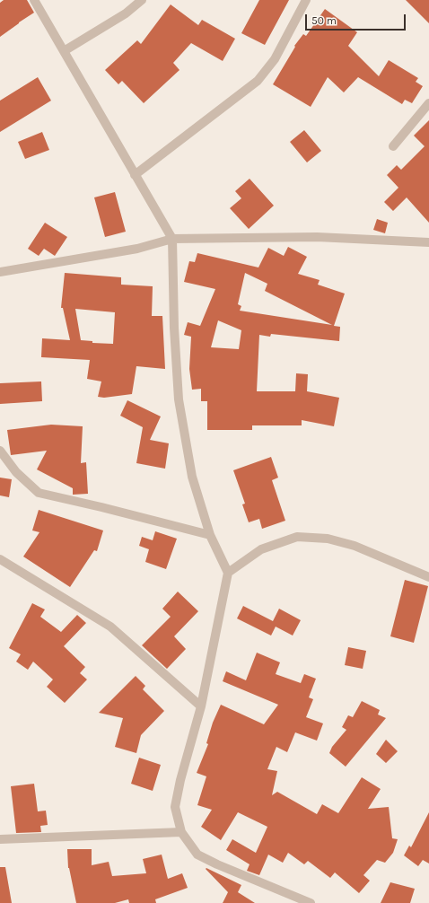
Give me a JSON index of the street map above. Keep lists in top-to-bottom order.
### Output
{
  "scale_bar": "50 m"
}
